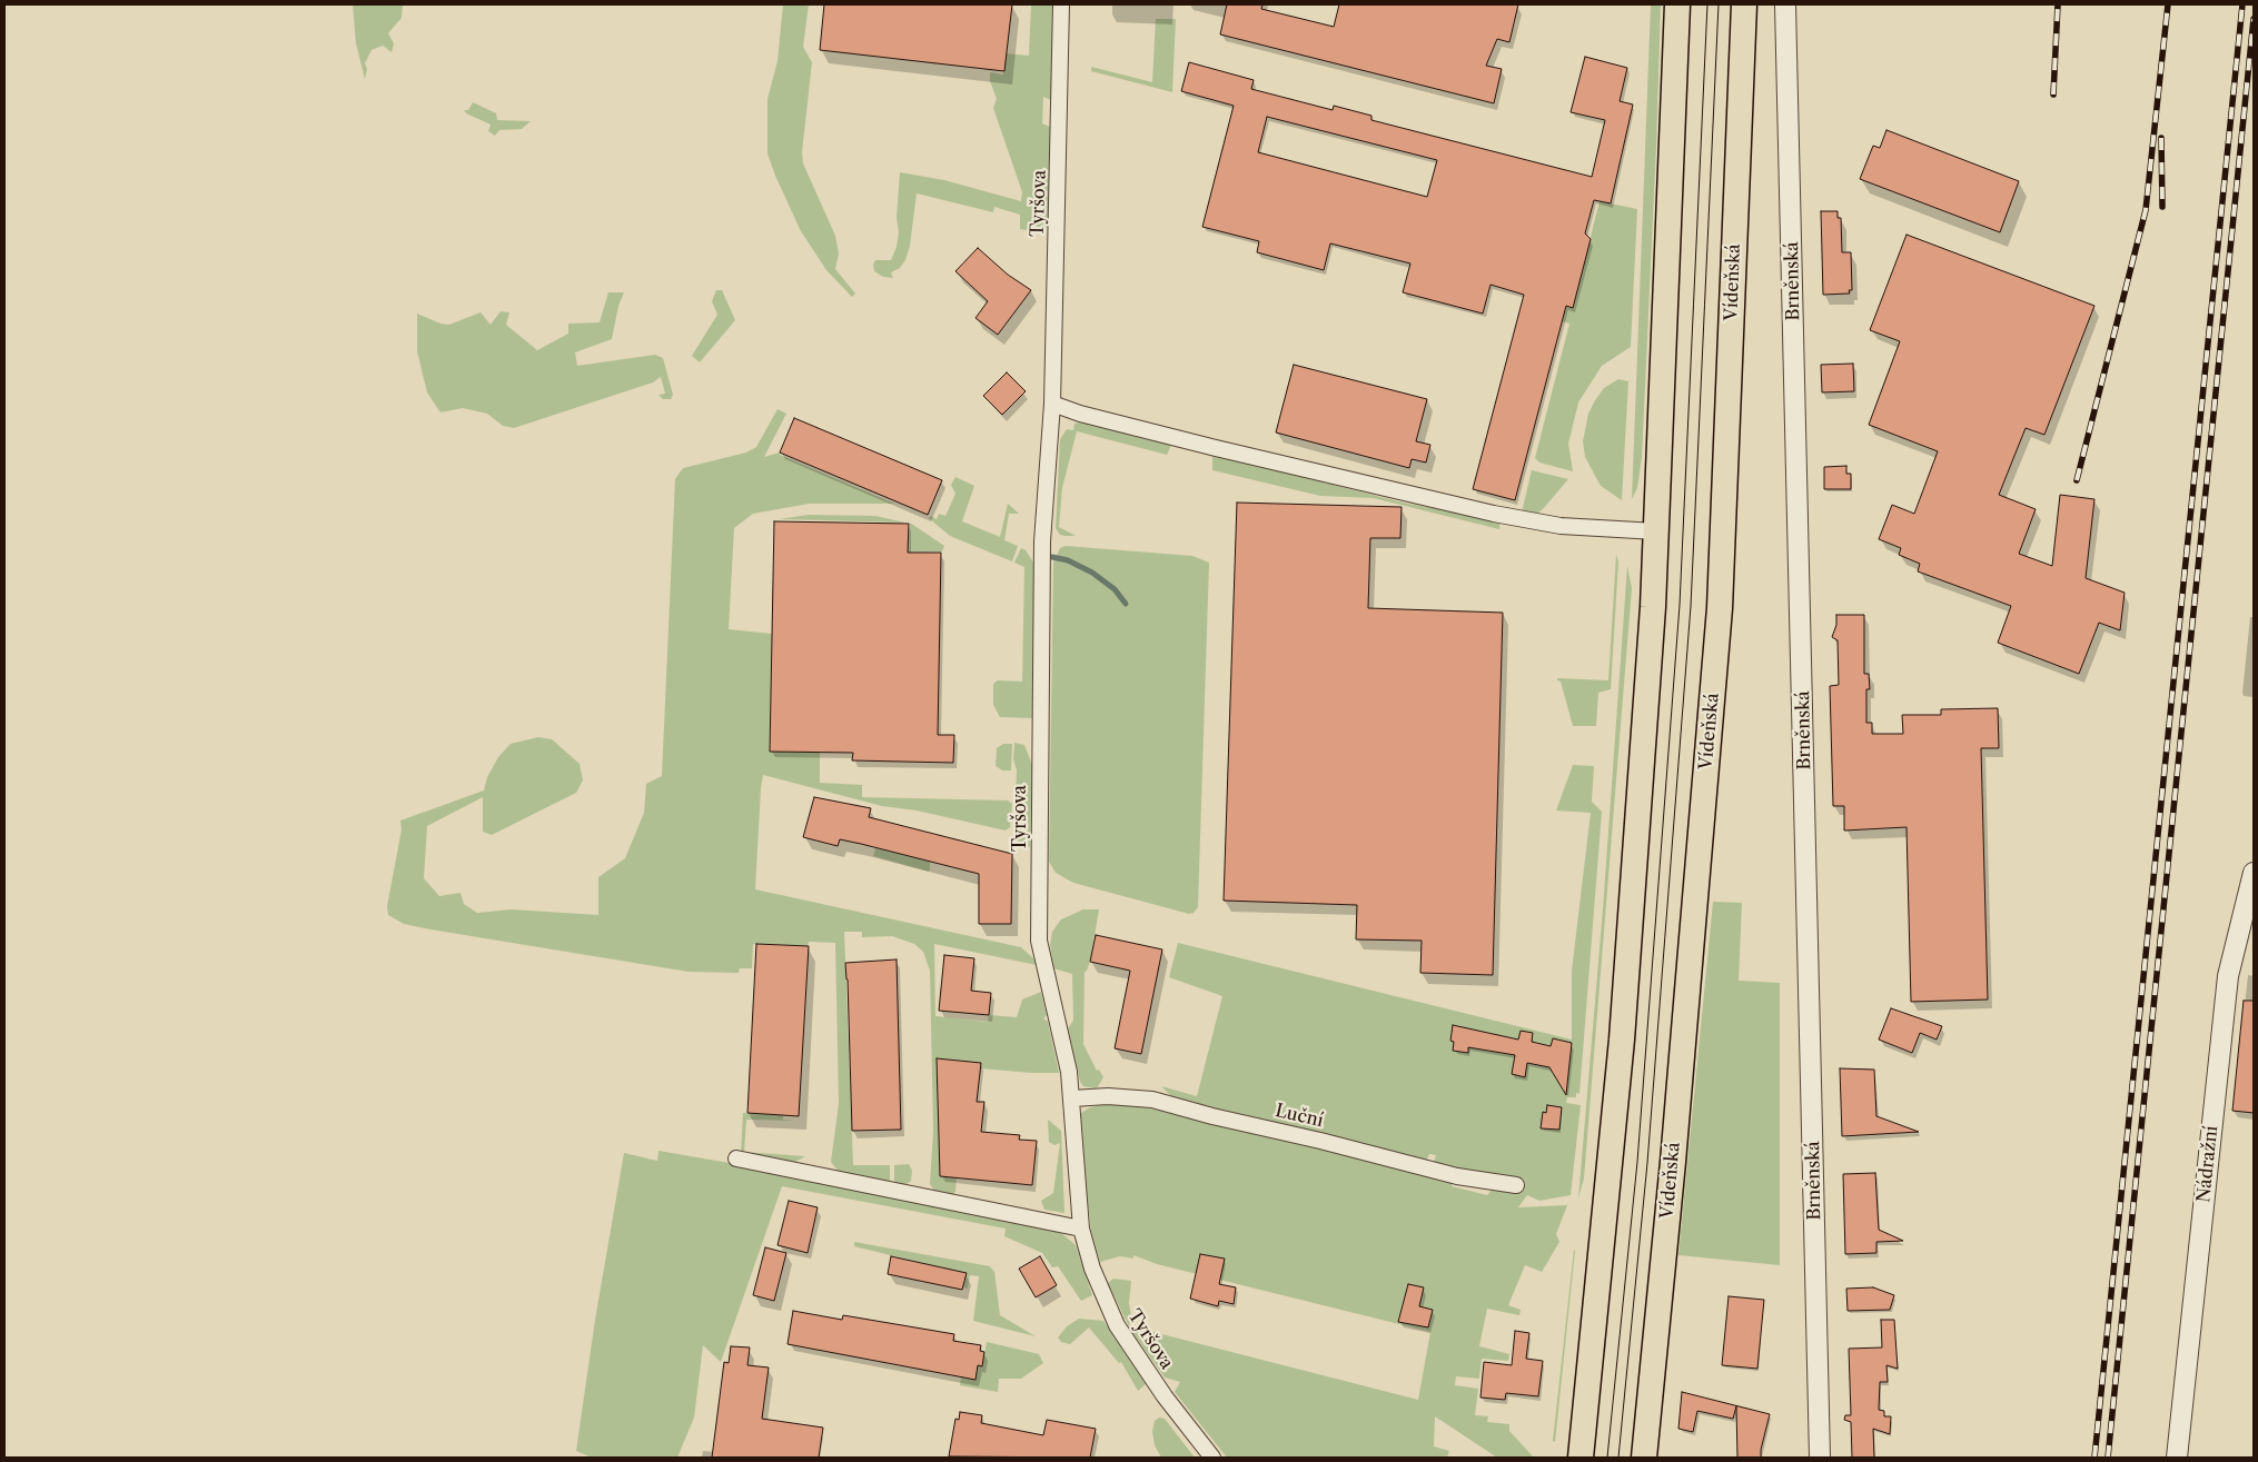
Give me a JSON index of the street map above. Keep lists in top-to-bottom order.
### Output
{
  "streets": {
    "highway": ["Vídeňská"],
    "street": [
      "Tyršova",
      "Brněnská",
      "Luční",
      "Nádražní"
    ]
  },
  "crossings": [
    ["Tyršova", "Luční"]
  ]
}
